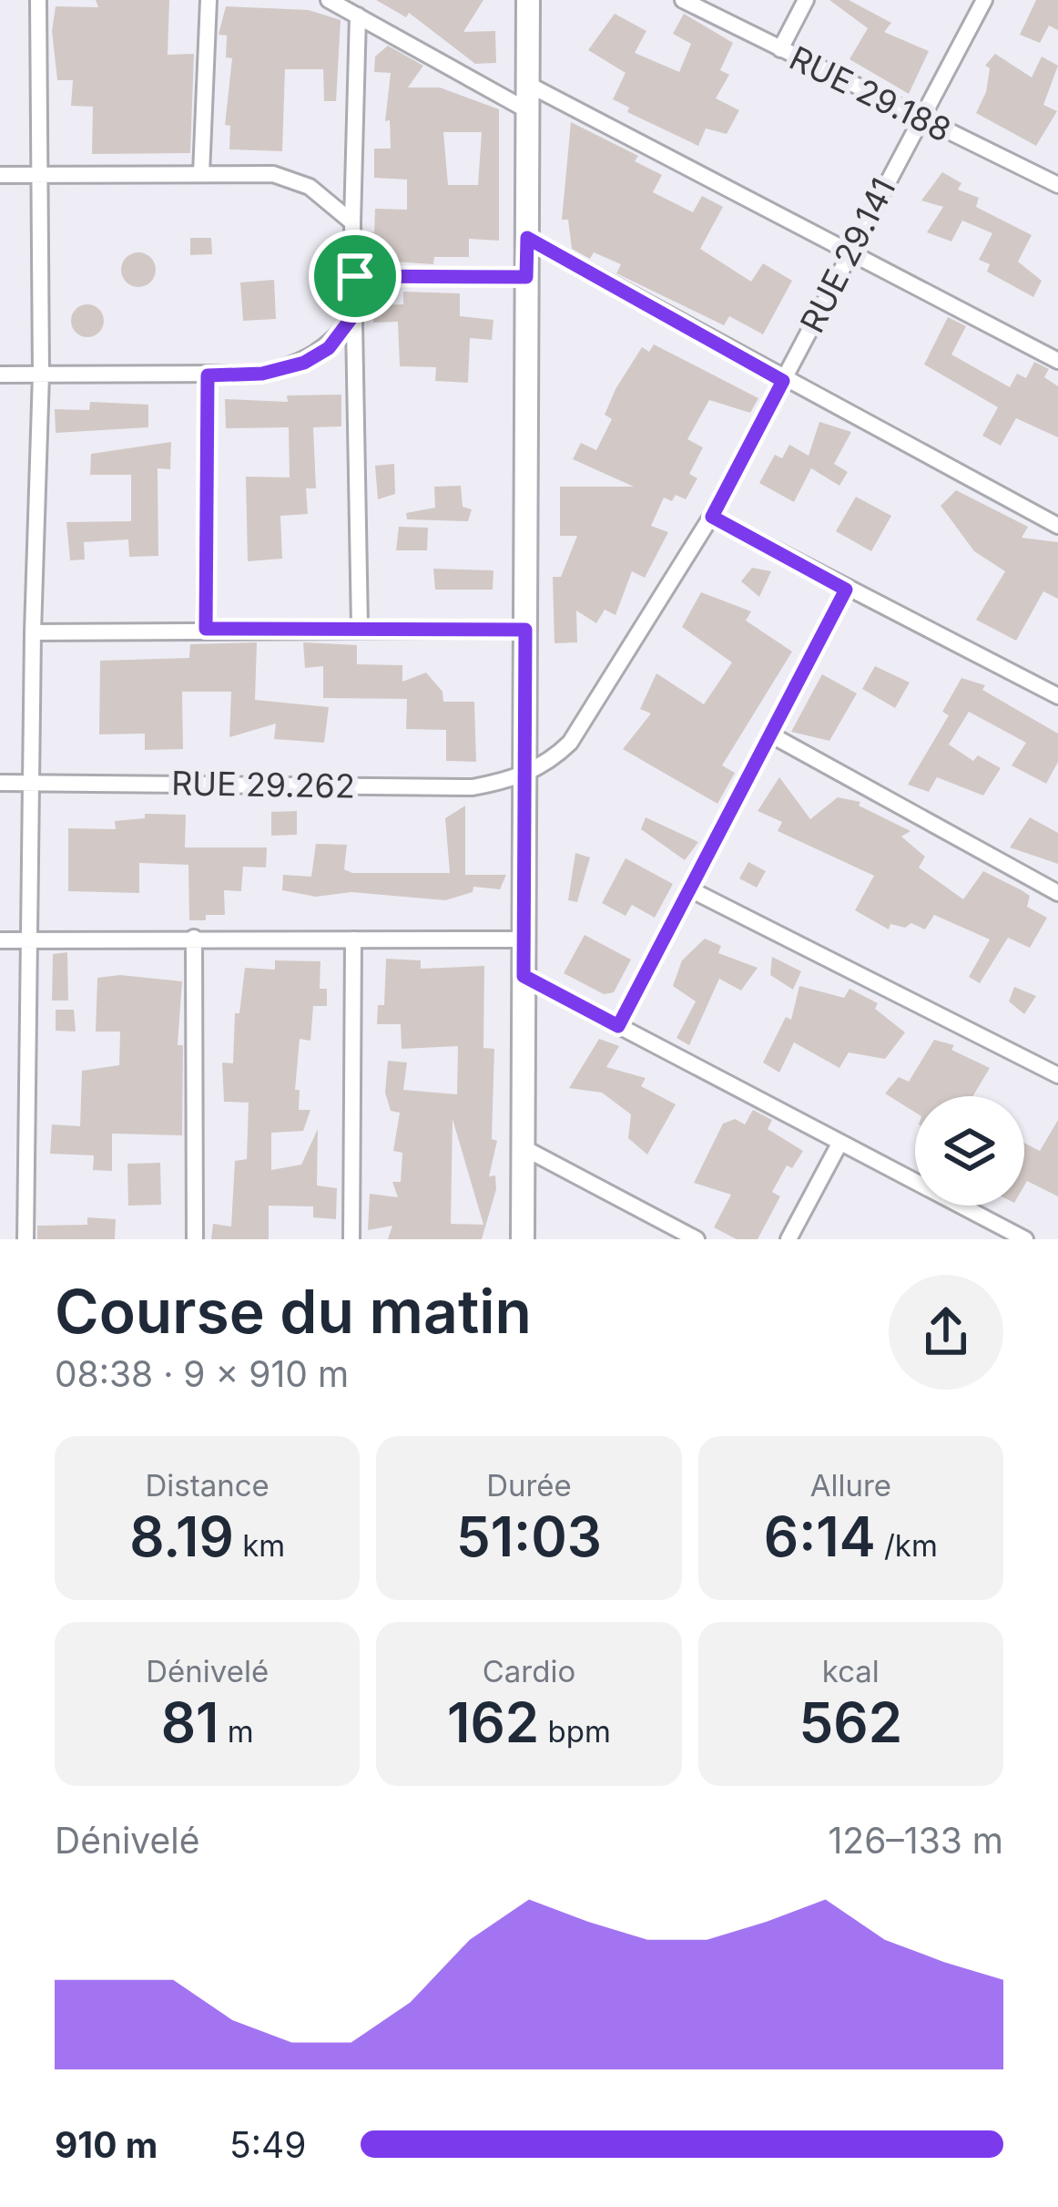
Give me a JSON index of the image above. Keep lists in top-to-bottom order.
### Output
{
  "streets": {
    "street": ["RUE 29.188", "RUE 29.141", "RUE 29.262"]
  },
  "crossings": [
    ["RUE 29.188", "RUE 29.141"],
    ["RUE 29.141", "RUE 29.262"]
  ],
  "page": {
    "heading": ["Course du matin", "08:38 · 9 × 910 m"],
    "stats": [
      ["Distance", "8.19 km"],
      ["Durée", "51:03"],
      ["Allure", "6:14 /km"],
      ["Dénivelé", "81 m"],
      ["Cardio", "162 bpm"],
      ["kcal", "562"]
    ],
    "chart": ["Dénivelé", "126–133 m"],
    "list": [
      {
        "name": "910 m",
        "note": "5:49"
      }
    ]
  }
}
